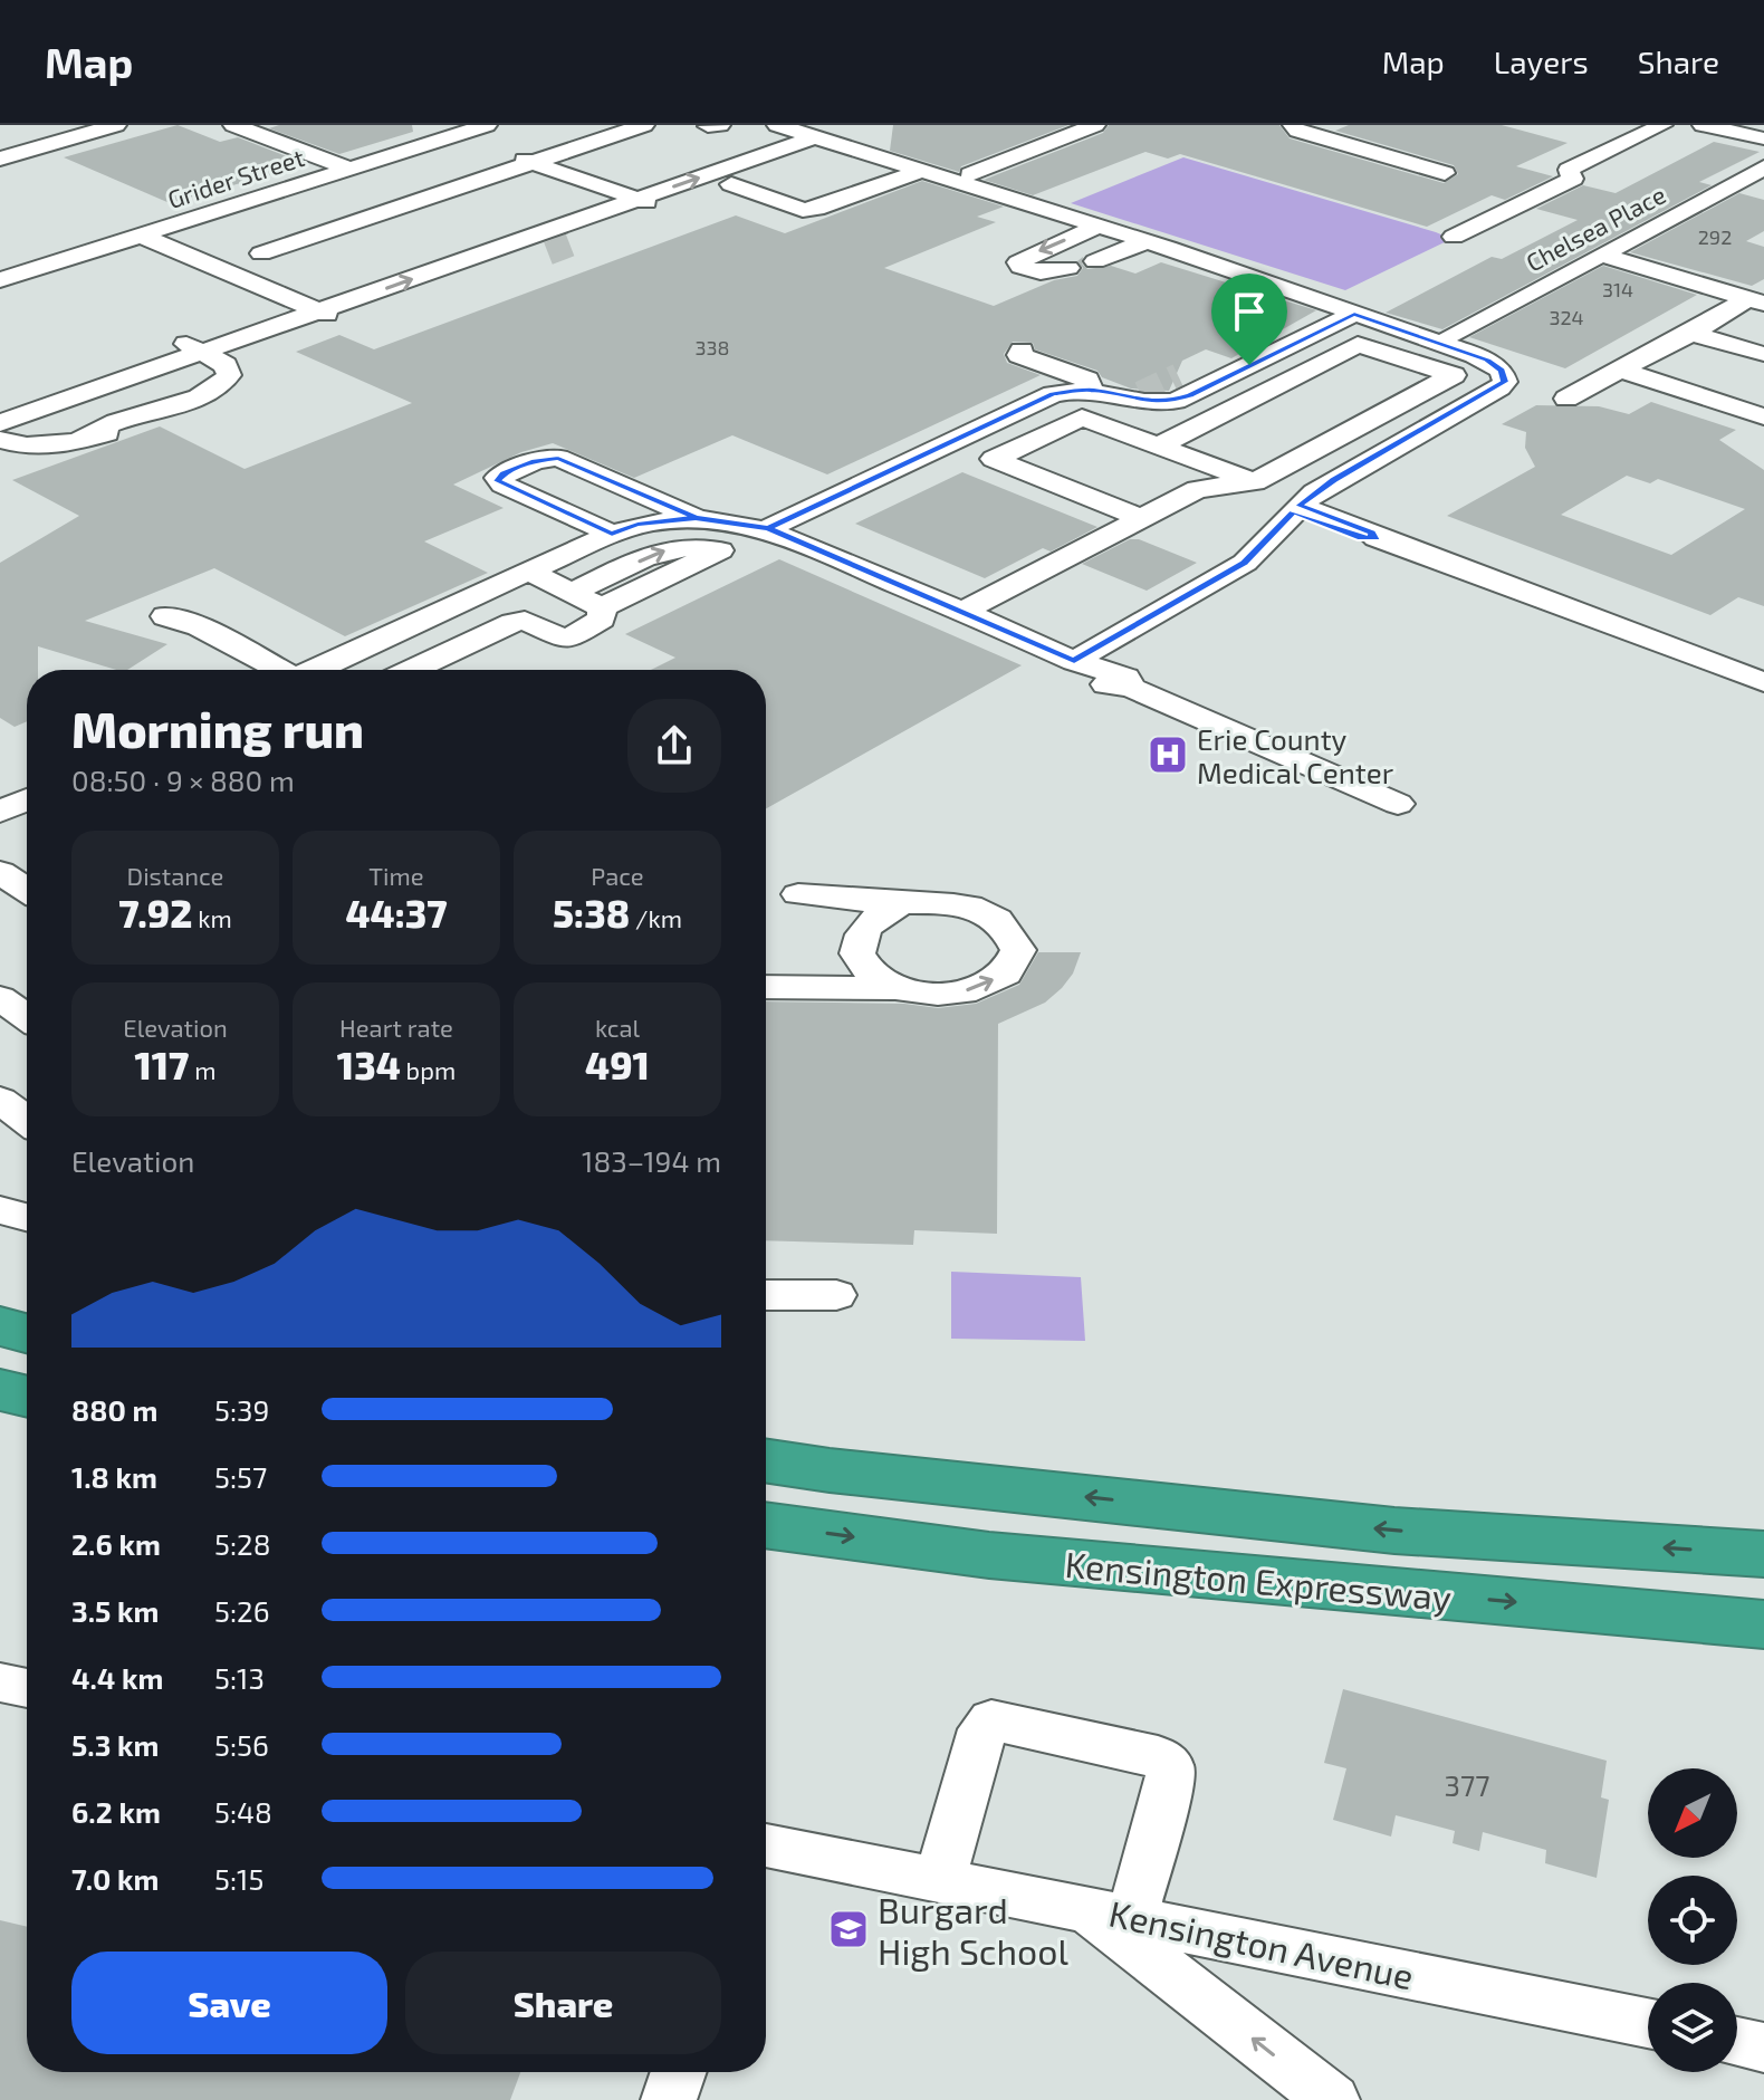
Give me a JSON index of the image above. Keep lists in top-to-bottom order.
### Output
{
  "streets": {
    "highway": ["Kensington Expressway"],
    "street": ["Grider Street", "Chelsea Place", "Kensington Avenue"]
  },
  "places": {
    "hospital": ["Erie County Medical Center"],
    "school or university": ["Burgard High School"]
  },
  "house_numbers": [
    "292",
    "314",
    "324",
    "338",
    "377"
  ],
  "north": "bottom left",
  "page": {
    "header": "Map",
    "nav": ["Map", "Layers", "Share"],
    "heading": ["Morning run", "08:50 · 9 × 880 m"],
    "stats": [
      ["Distance", "7.92 km"],
      ["Time", "44:37"],
      ["Pace", "5:38 /km"],
      ["Elevation", "117 m"],
      ["Heart rate", "134 bpm"],
      ["kcal", "491"]
    ],
    "chart": ["Elevation", "183–194 m"],
    "list": [
      {
        "name": "880 m",
        "note": "5:39"
      },
      {
        "name": "1.8 km",
        "note": "5:57"
      },
      {
        "name": "2.6 km",
        "note": "5:28"
      },
      {
        "name": "3.5 km",
        "note": "5:26"
      },
      {
        "name": "4.4 km",
        "note": "5:13"
      },
      {
        "name": "5.3 km",
        "note": "5:56"
      },
      {
        "name": "6.2 km",
        "note": "5:48"
      },
      {
        "name": "7.0 km",
        "note": "5:15"
      }
    ],
    "buttons": ["Save", "Share"]
  }
}
